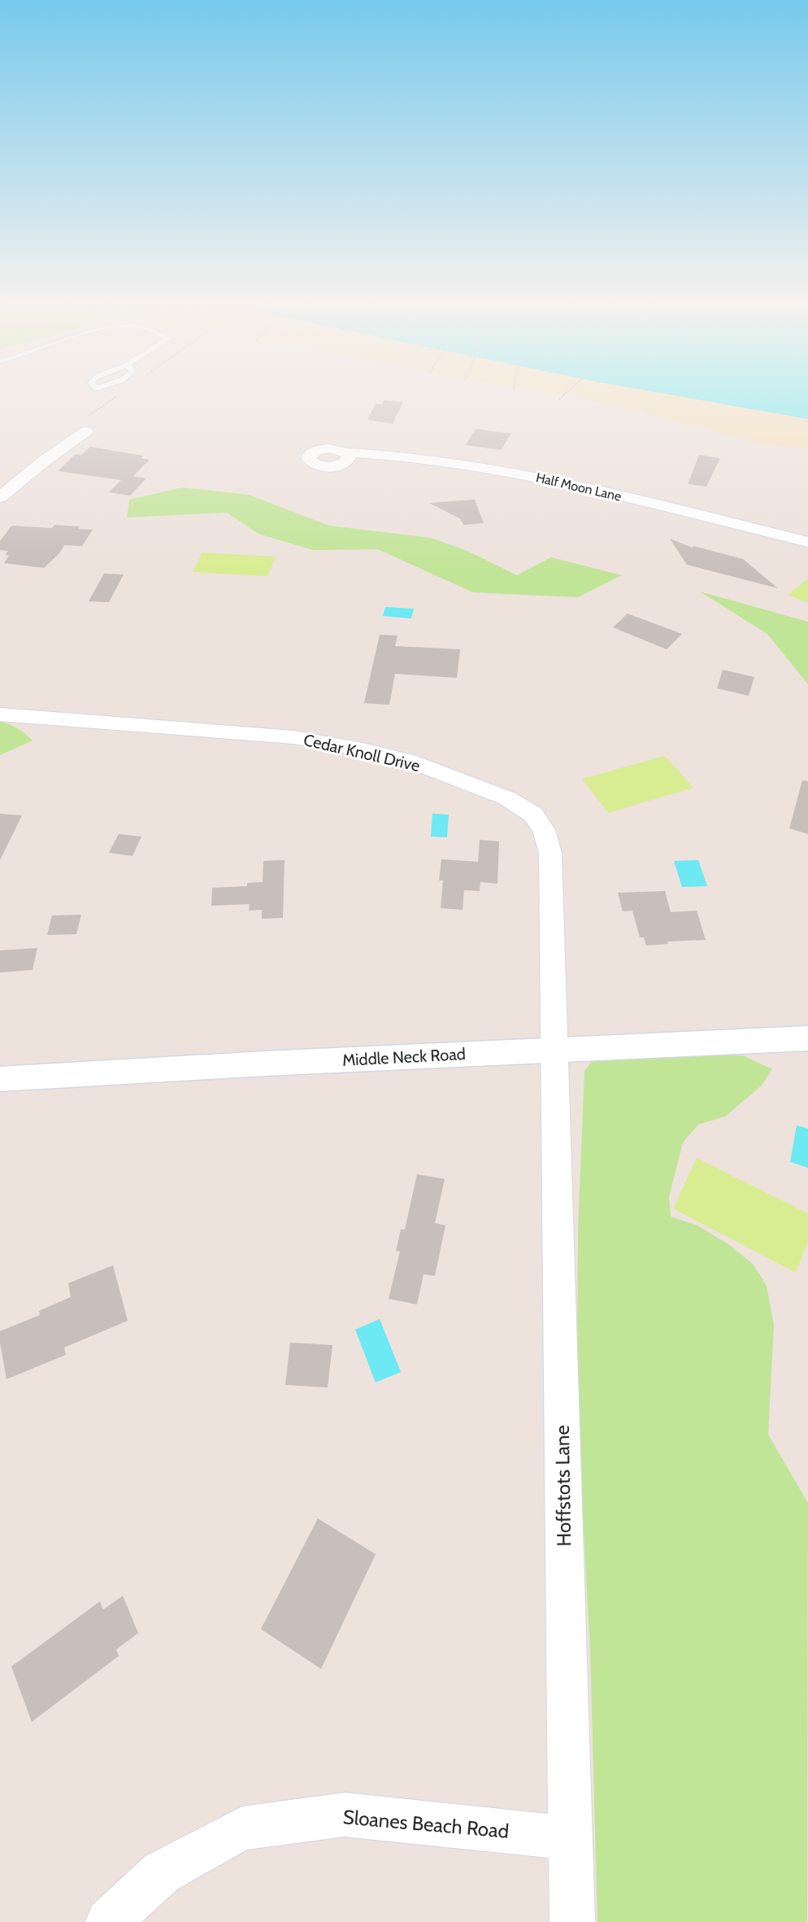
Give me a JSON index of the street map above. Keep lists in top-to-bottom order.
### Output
{
  "streets": {
    "street": [
      "Half Moon Lane",
      "Cedar Knoll Drive",
      "Middle Neck Road",
      "Hoffstots Lane",
      "Sloanes Beach Road"
    ]
  },
  "crossings": [
    ["Cedar Knoll Drive", "Middle Neck Road"],
    ["Cedar Knoll Drive", "Hoffstots Lane"],
    ["Middle Neck Road", "Hoffstots Lane"],
    ["Hoffstots Lane", "Sloanes Beach Road"]
  ]
}
